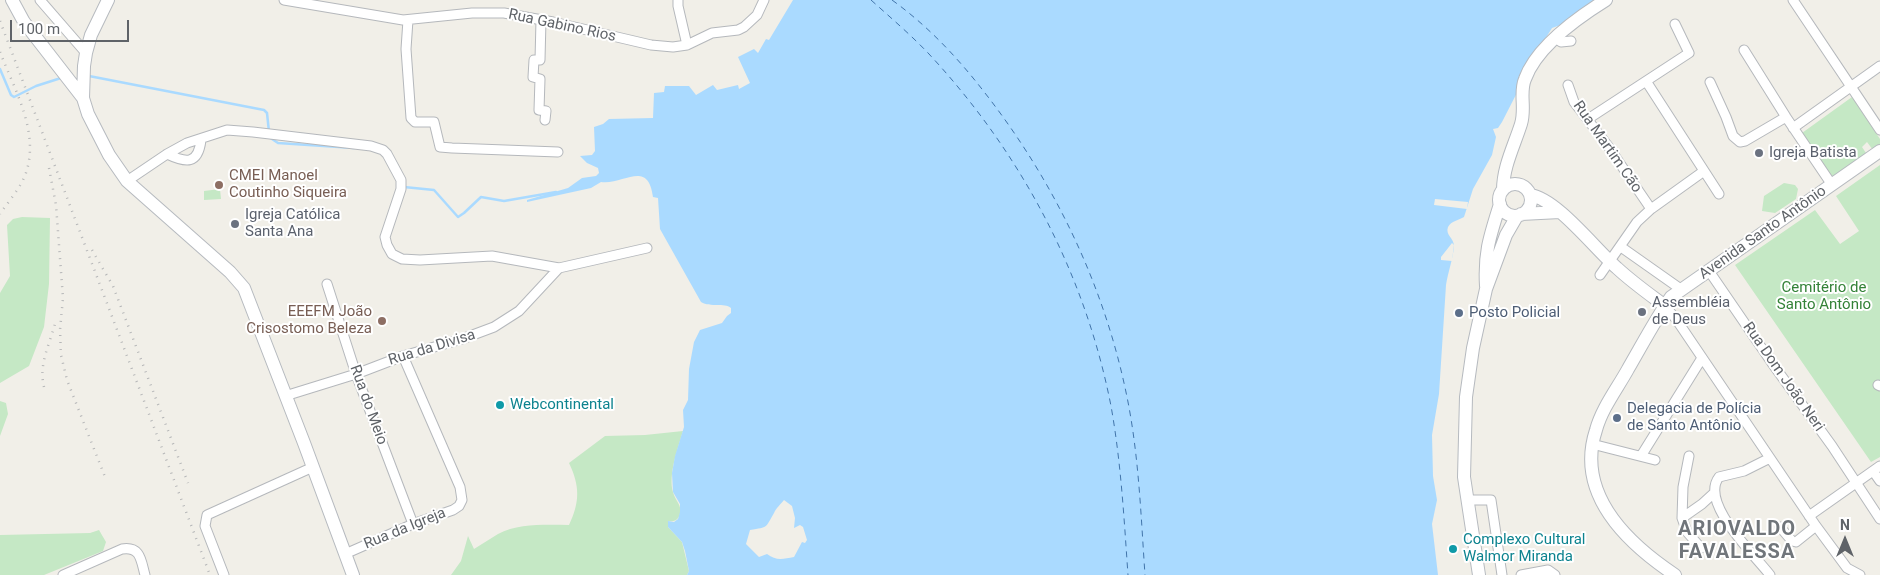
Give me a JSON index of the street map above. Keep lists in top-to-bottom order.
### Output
{
  "streets": {
    "street": [
      "Rua Gabino Rios",
      "Rua Martim Cão",
      "Avenida Santo Antônio",
      "Rua da Divisa",
      "Rua Dom João Neri",
      "Rua do Meio",
      "Rua da Igreja"
    ]
  },
  "crossings": [
    ["Avenida Santo Antônio", "Rua Dom João Neri"],
    ["Rua da Divisa", "Rua do Meio"],
    ["Rua da Divisa", "Rua da Igreja"],
    ["Rua do Meio", "Rua da Igreja"]
  ],
  "districts": ["ARIOVALDO FAVALESSA"],
  "parks": ["Cemitério de Santo Antônio"],
  "places": [
    "Igreja Batista",
    "CMEI Manoel Coutinho Siqueira",
    "Igreja Católica Santa Ana",
    "Assembléia de Deus",
    "Posto Policial",
    "EEEFM João Crisostomo Beleza",
    "Webcontinental",
    "Delegacia de Polícia de Santo Antônio",
    "Complexo Cultural Walmor Miranda"
  ],
  "scale_bar": "100 m",
  "north": "top"
}
